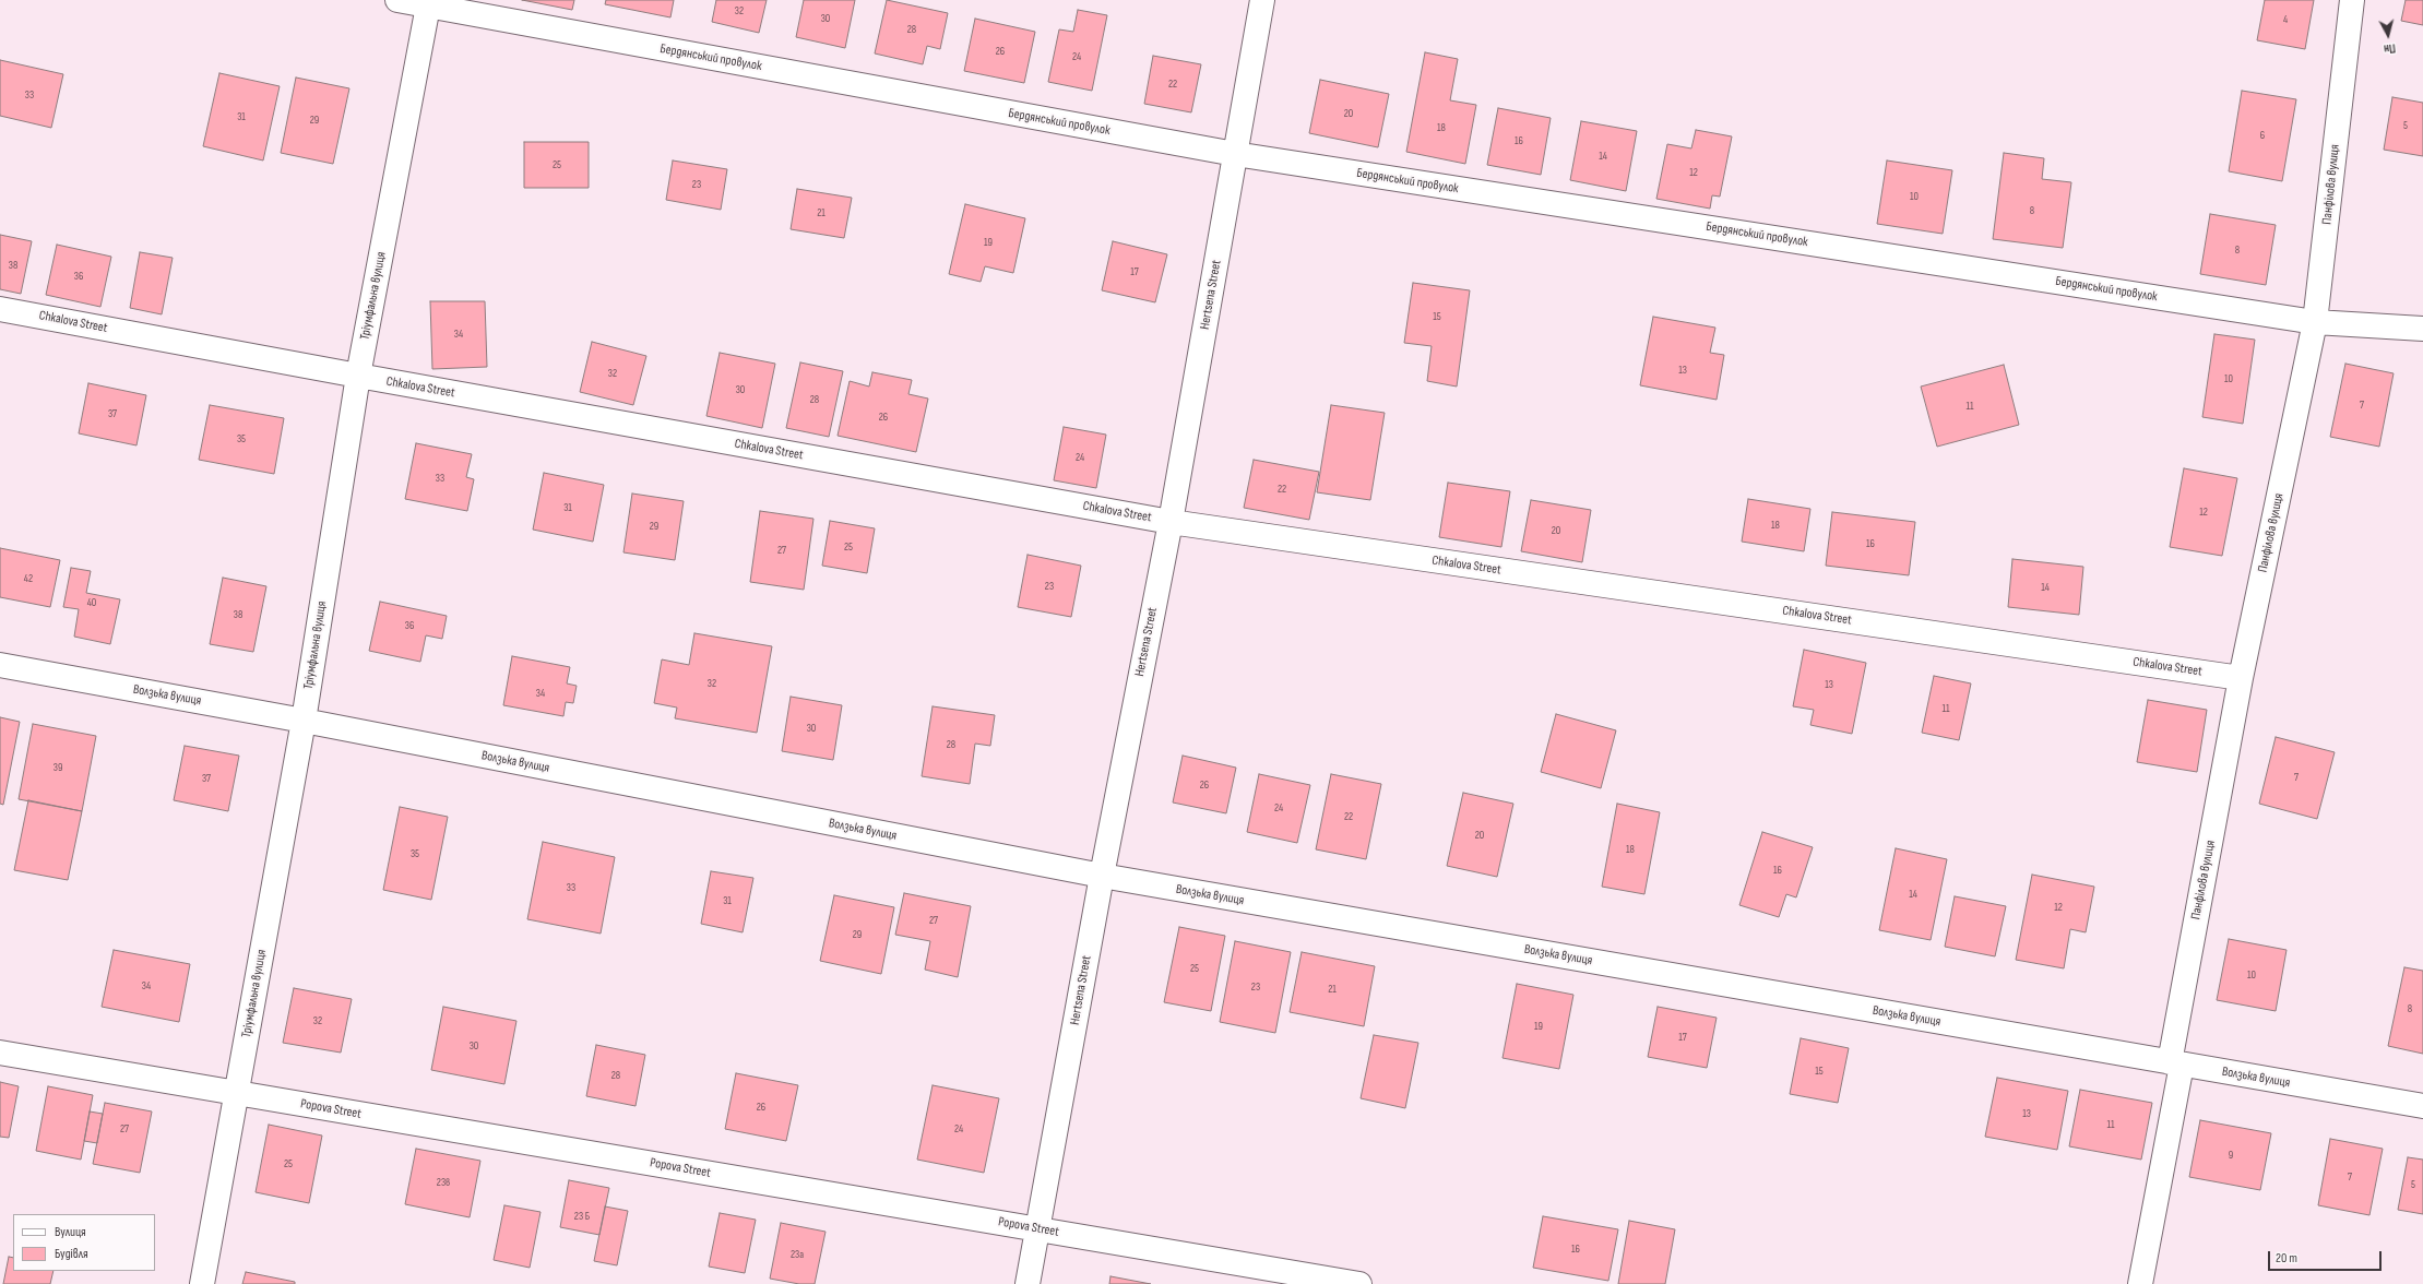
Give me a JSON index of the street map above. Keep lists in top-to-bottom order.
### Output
{
  "streets": {
    "street": [
      "Бердянський провулок",
      "Панфілова вулиця",
      "Hertsena Street",
      "Тріумфальна вулиця",
      "Chkalova Street",
      "Волзька вулиця",
      "Popova Street"
    ]
  },
  "crossings": [
    ["Бердянський провулок", "Панфілова вулиця"],
    ["Бердянський провулок", "Hertsena Street"],
    ["Бердянський провулок", "Тріумфальна вулиця"],
    ["Панфілова вулиця", "Chkalova Street"],
    ["Панфілова вулиця", "Волзька вулиця"],
    ["Hertsena Street", "Chkalova Street"],
    ["Hertsena Street", "Волзька вулиця"],
    ["Hertsena Street", "Popova Street"],
    ["Тріумфальна вулиця", "Chkalova Street"],
    ["Тріумфальна вулиця", "Волзька вулиця"],
    ["Тріумфальна вулиця", "Popova Street"]
  ],
  "house_numbers": [
    "32",
    "30",
    "4",
    "28",
    "26",
    "24",
    "22",
    "33",
    "20",
    "31",
    "29",
    "5",
    "18",
    "6",
    "16",
    "14",
    "25",
    "12",
    "23",
    "10",
    "8",
    "21",
    "19",
    "8",
    "38",
    "17",
    "36",
    "15",
    "34",
    "13",
    "32",
    "10",
    "30",
    "28",
    "7",
    "11",
    "37",
    "26",
    "35",
    "24",
    "33",
    "22",
    "31",
    "12",
    "18",
    "29",
    "20",
    "16",
    "25",
    "27",
    "42",
    "23",
    "14",
    "40",
    "38",
    "36",
    "32",
    "13",
    "34",
    "11",
    "30",
    "28",
    "39",
    "7",
    "37",
    "26",
    "24",
    "22",
    "20",
    "18",
    "35",
    "16",
    "33",
    "14",
    "31",
    "12",
    "27",
    "29",
    "25",
    "10",
    "34",
    "23",
    "21",
    "8",
    "32",
    "19",
    "17",
    "30",
    "15",
    "28",
    "26",
    "13",
    "11",
    "27",
    "24",
    "9",
    "25",
    "7",
    "23в",
    "5",
    "23 Б",
    "16",
    "23а"
  ],
  "legend": ["Вулиця", "Будівля"],
  "scale_bar": "20 m",
  "north": "bottom"
}
